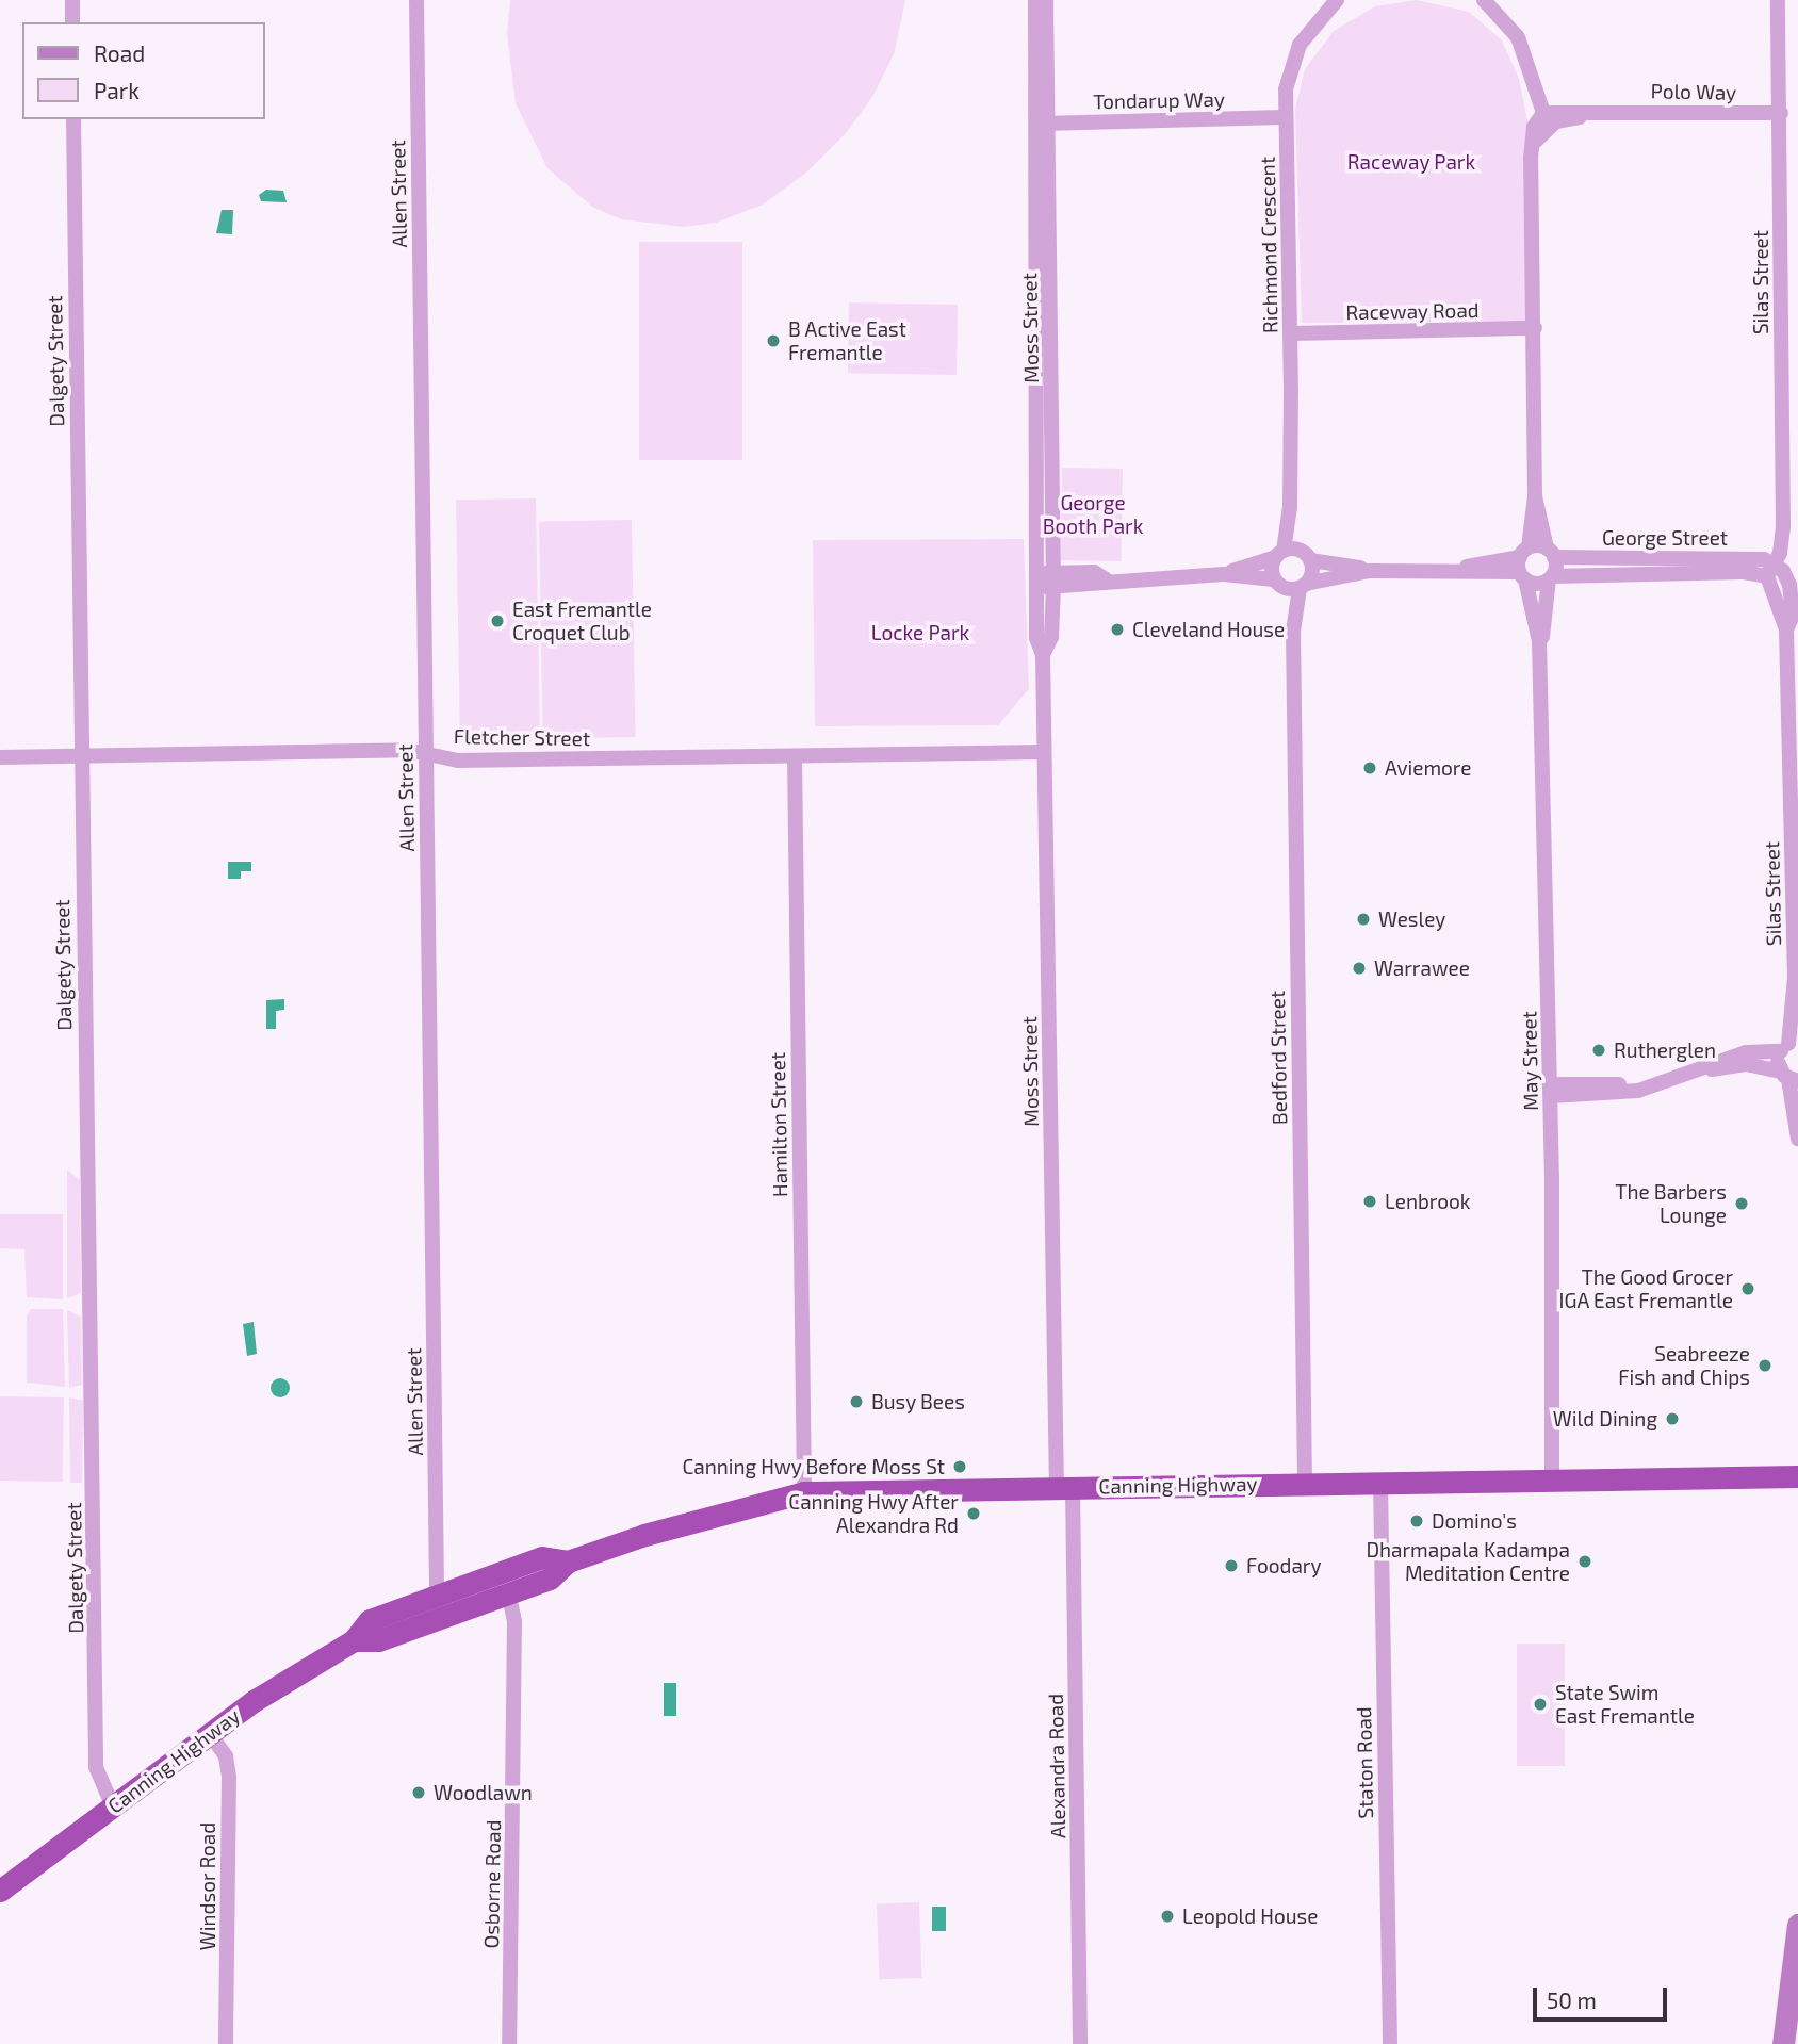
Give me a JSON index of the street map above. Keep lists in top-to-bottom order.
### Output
{
  "streets": {
    "highway": ["Canning Highway"],
    "street": [
      "Polo Way",
      "Tondarup Way",
      "Allen Street",
      "Richmond Crescent",
      "Silas Street",
      "Raceway Road",
      "Moss Street",
      "Dalgety Street",
      "George Street",
      "Fletcher Street",
      "Bedford Street",
      "May Street",
      "Hamilton Street",
      "Staton Road",
      "Alexandra Road",
      "Osborne Road",
      "Windsor Road"
    ]
  },
  "crossings": [
    ["Polo Way", "Silas Street"],
    ["Tondarup Way", "Richmond Crescent"],
    ["Tondarup Way", "Moss Street"],
    ["Allen Street", "Fletcher Street"],
    ["Allen Street", "Canning Highway"],
    ["Richmond Crescent", "Raceway Road"],
    ["Richmond Crescent", "Bedford Street"],
    ["Silas Street", "George Street"],
    ["Moss Street", "Fletcher Street"],
    ["Moss Street", "Canning Highway"],
    ["Moss Street", "Alexandra Road"],
    ["Dalgety Street", "Fletcher Street"],
    ["Dalgety Street", "Canning Highway"],
    ["George Street", "May Street"],
    ["Fletcher Street", "Hamilton Street"],
    ["Bedford Street", "Canning Highway"],
    ["May Street", "Canning Highway"],
    ["Hamilton Street", "Canning Highway"],
    ["Canning Highway", "Staton Road"],
    ["Canning Highway", "Alexandra Road"],
    ["Canning Highway", "Osborne Road"],
    ["Canning Highway", "Windsor Road"]
  ],
  "parks": ["Raceway Park", "George Booth Park", "Locke Park"],
  "places": [
    "B Active East Fremantle",
    "East Fremantle Croquet Club",
    "Cleveland House",
    "Aviemore",
    "Wesley",
    "Warrawee",
    "Rutherglen",
    "Lenbrook",
    "The Barbers Lounge",
    "The Good Grocer IGA East Fremantle",
    "Seabreeze Fish and Chips",
    "Busy Bees",
    "Wild Dining",
    "Canning Hwy Before Moss St",
    "Canning Hwy After Alexandra Rd",
    "Domino's",
    "Dharmapala Kadampa Meditation Centre",
    "Foodary",
    "State Swim East Fremantle",
    "Woodlawn",
    "Leopold House"
  ],
  "legend": ["Road", "Park"],
  "scale_bar": "50 m"
}
